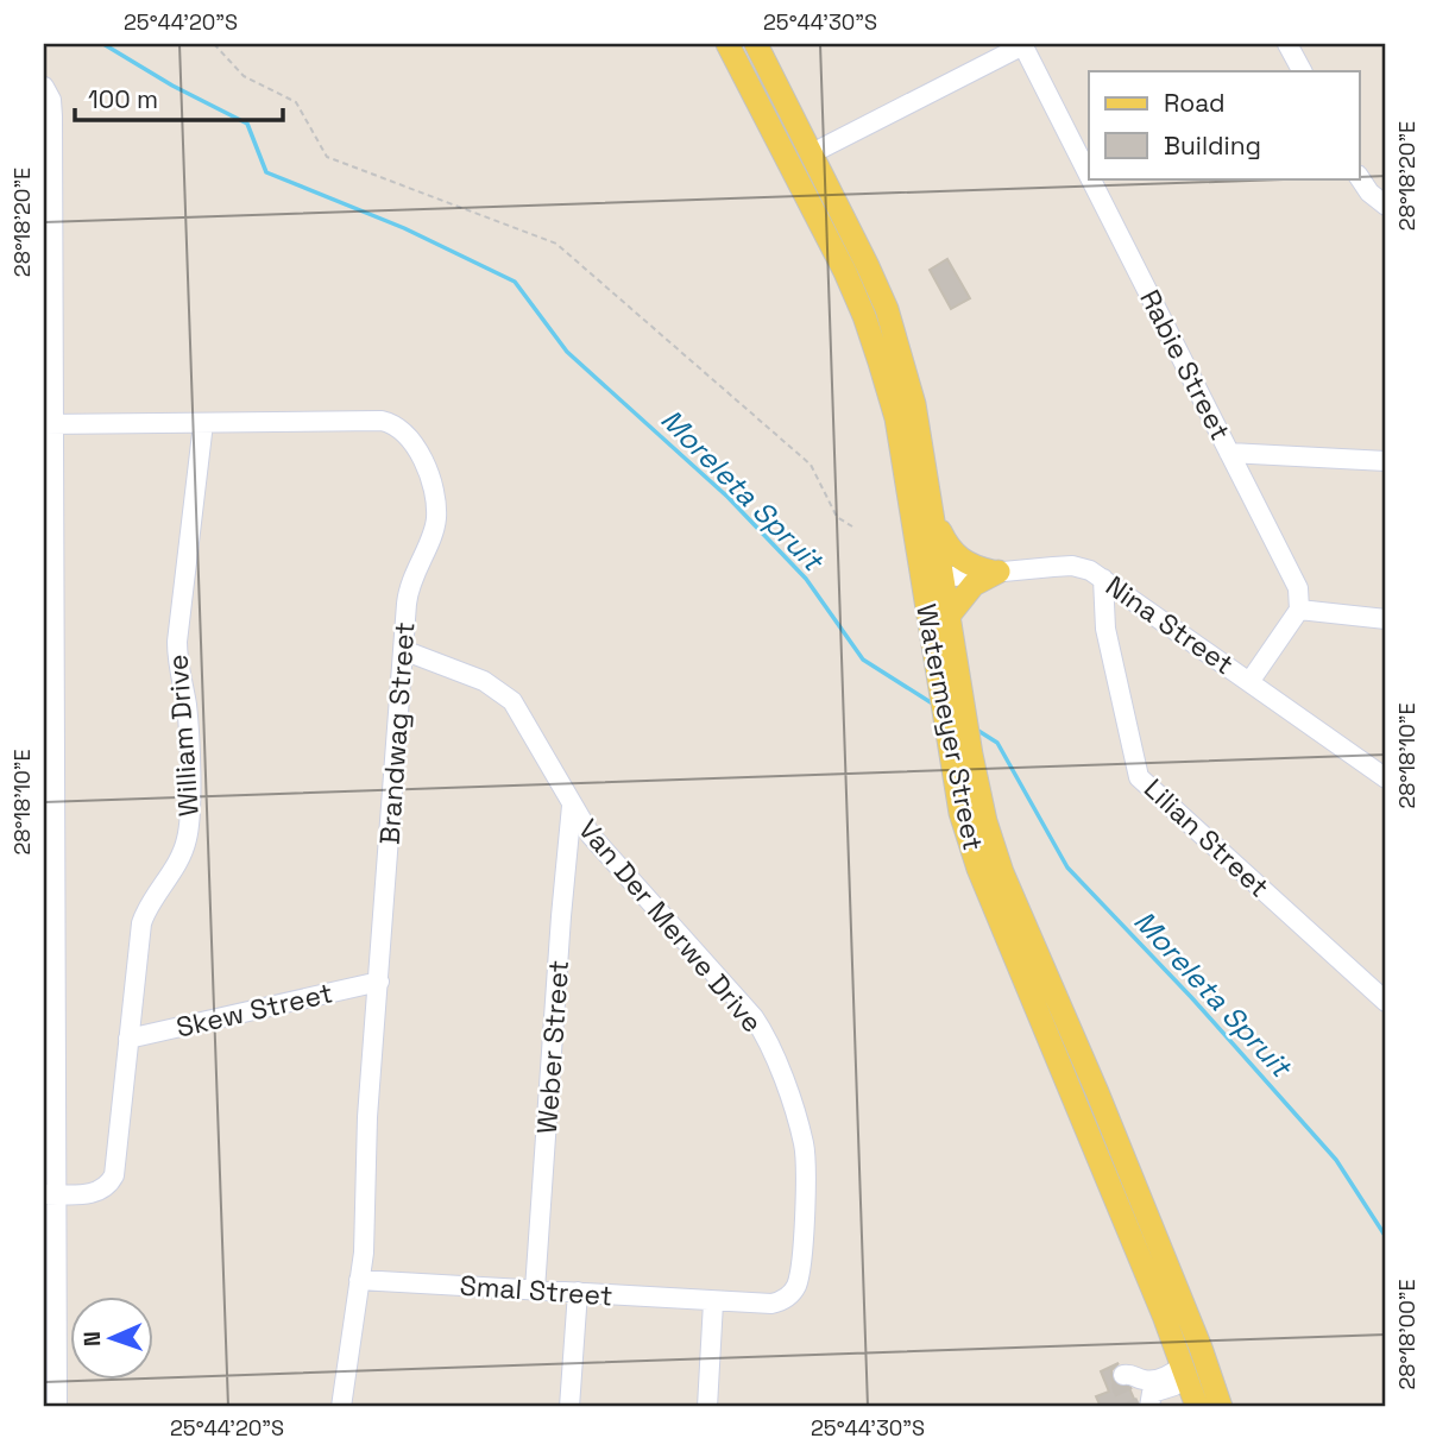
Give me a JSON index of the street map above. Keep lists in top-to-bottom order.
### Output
{
  "streets": {
    "main road": ["Watermeyer Street"],
    "street": [
      "Rabie Street",
      "Nina Street",
      "Brandwag Street",
      "William Drive",
      "Lilian Street",
      "Van Der Merwe Drive",
      "Skew Street",
      "Weber Street",
      "Smal Street"
    ]
  },
  "crossings": [
    ["Nina Street", "Watermeyer Street"],
    ["Nina Street", "Lilian Street"],
    ["Brandwag Street", "William Drive"],
    ["Brandwag Street", "Van Der Merwe Drive"],
    ["Brandwag Street", "Skew Street"],
    ["Brandwag Street", "Smal Street"],
    ["William Drive", "Skew Street"],
    ["Van Der Merwe Drive", "Weber Street"],
    ["Van Der Merwe Drive", "Smal Street"],
    ["Weber Street", "Smal Street"]
  ],
  "water": ["Moreleta Spruit"],
  "legend": ["Road", "Building"],
  "scale_bar": "100 m",
  "north": "left",
  "coordinates": [
    "25°44'20\"S",
    "25°44'30\"S",
    "28°18'20\"E",
    "28°18'10\"E",
    "28°18'00\"E"
  ]
}
